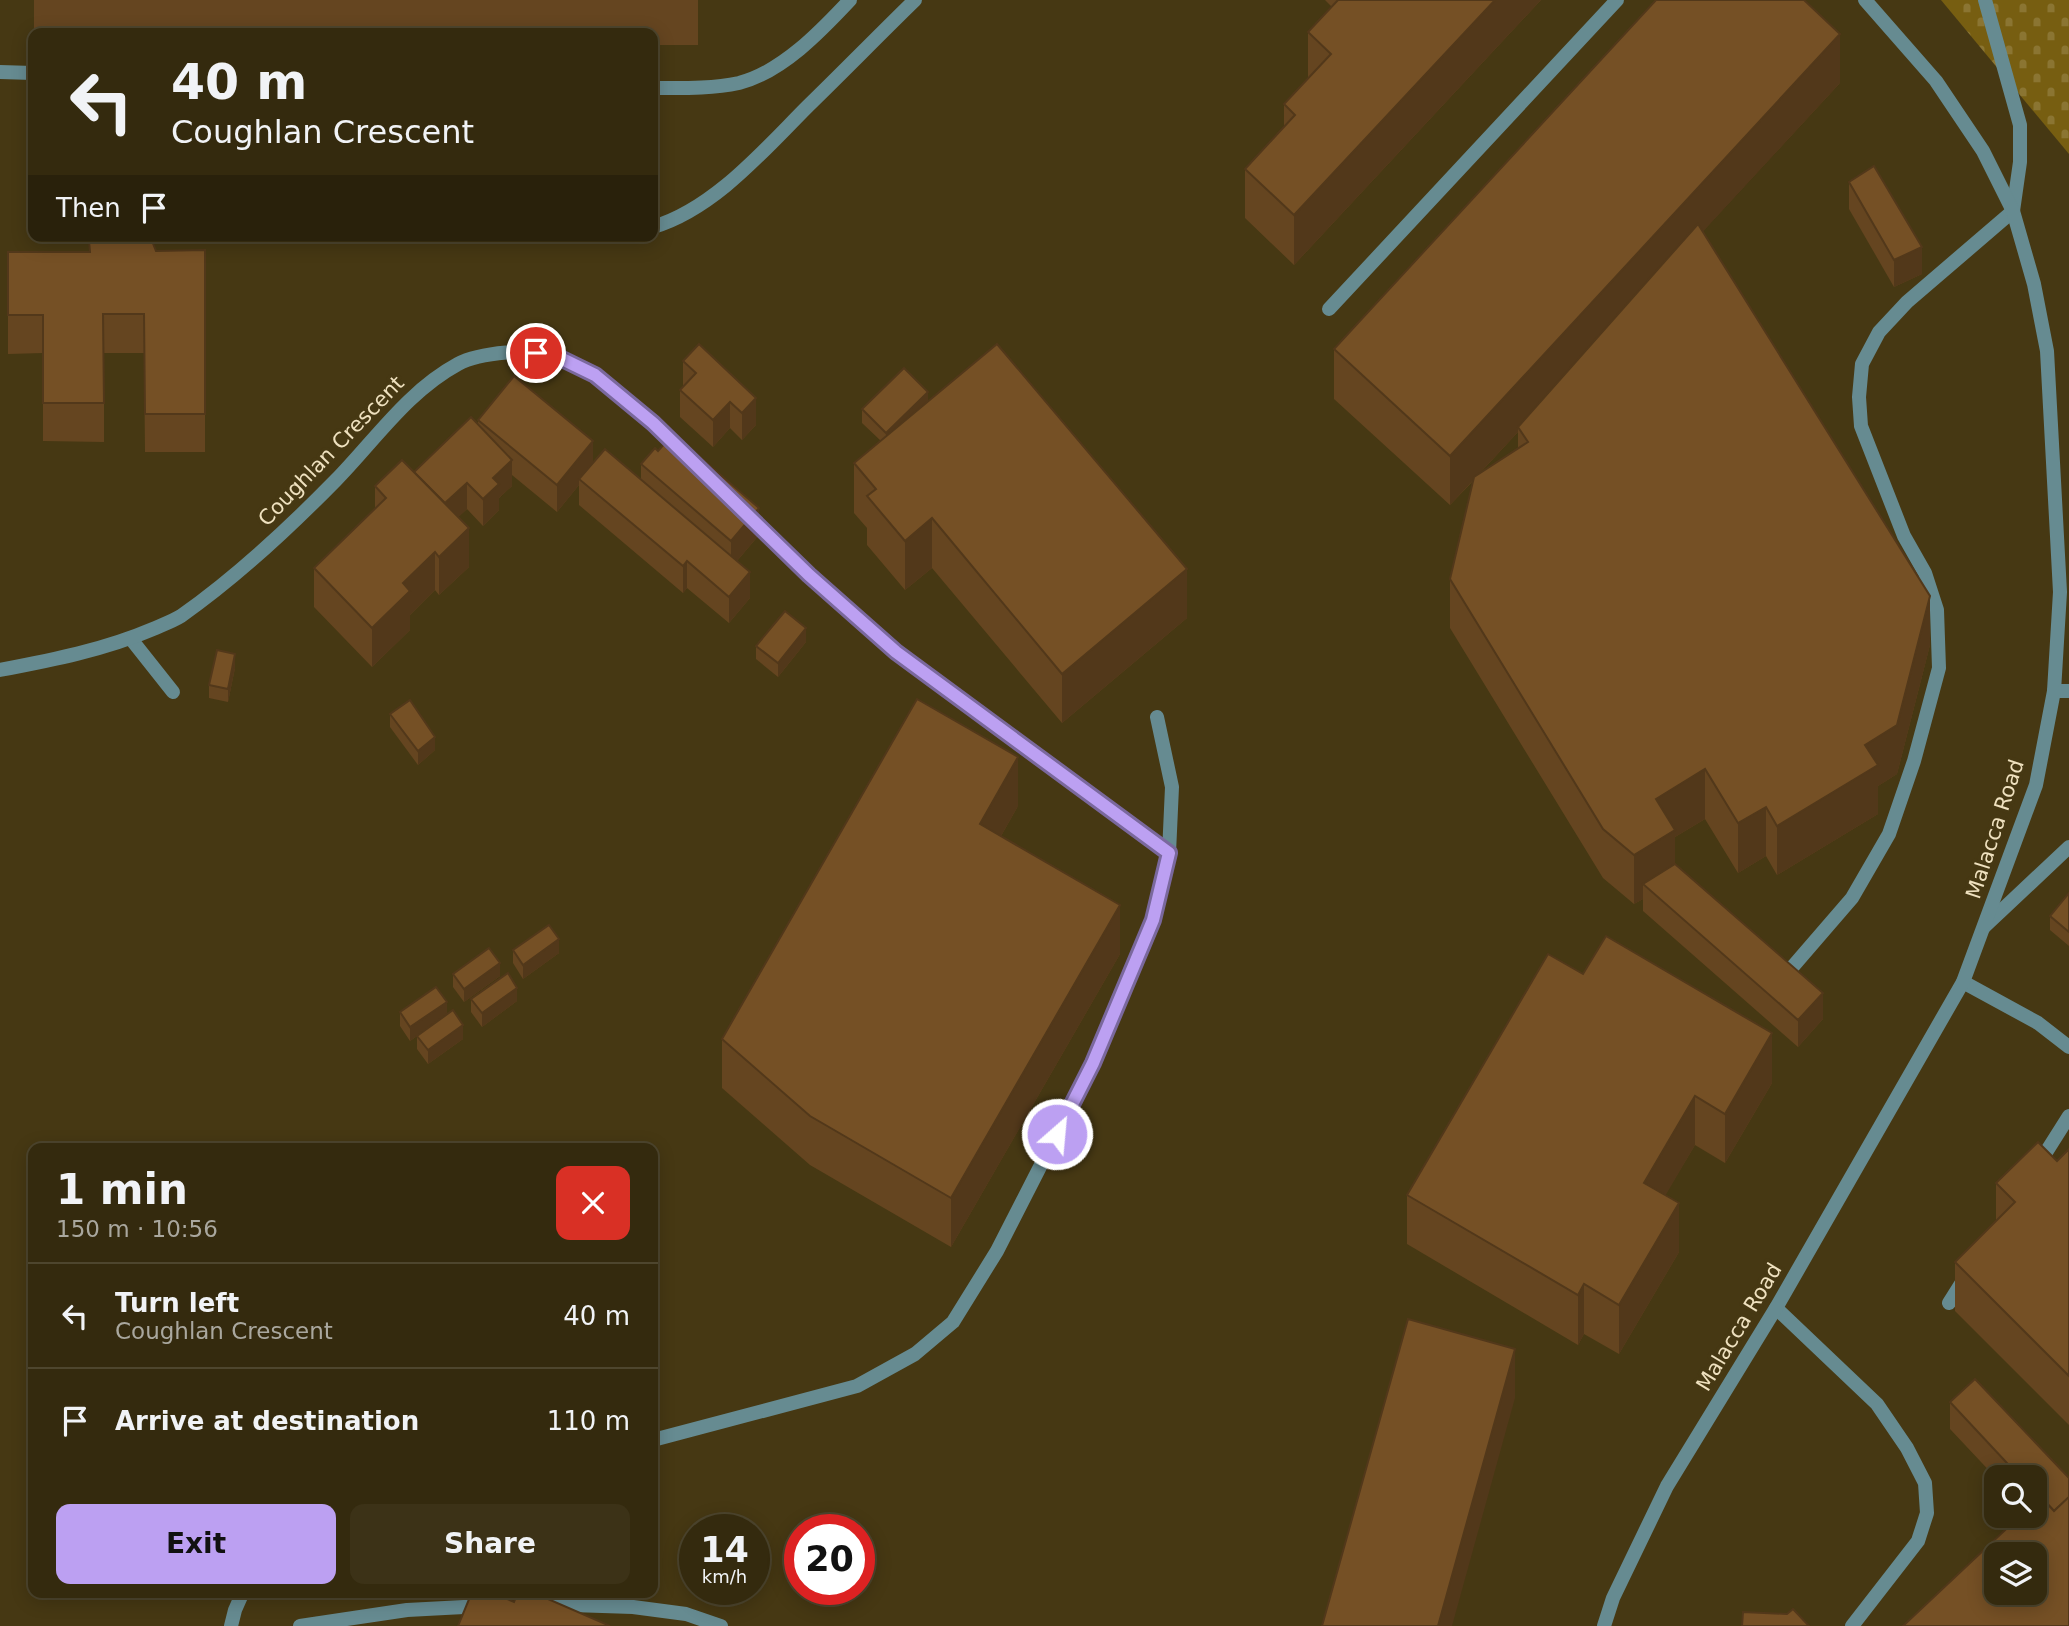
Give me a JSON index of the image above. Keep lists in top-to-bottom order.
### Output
{
  "streets": {
    "street": ["Coughlan Crescent", "Malacca Road"]
  },
  "page": {
    "turn": ["40 m", "Coughlan Crescent"],
    "then": "Then",
    "heading": ["1 min", "150 m · 10:56"],
    "list": [
      {
        "name": "Turn left",
        "note": "Coughlan Crescent",
        "value": "40 m"
      },
      {
        "name": "Arrive at destination",
        "value": "110 m"
      }
    ],
    "buttons": ["Exit", "Share"],
    "speed": "14 km/h",
    "limit": "20"
  }
}
